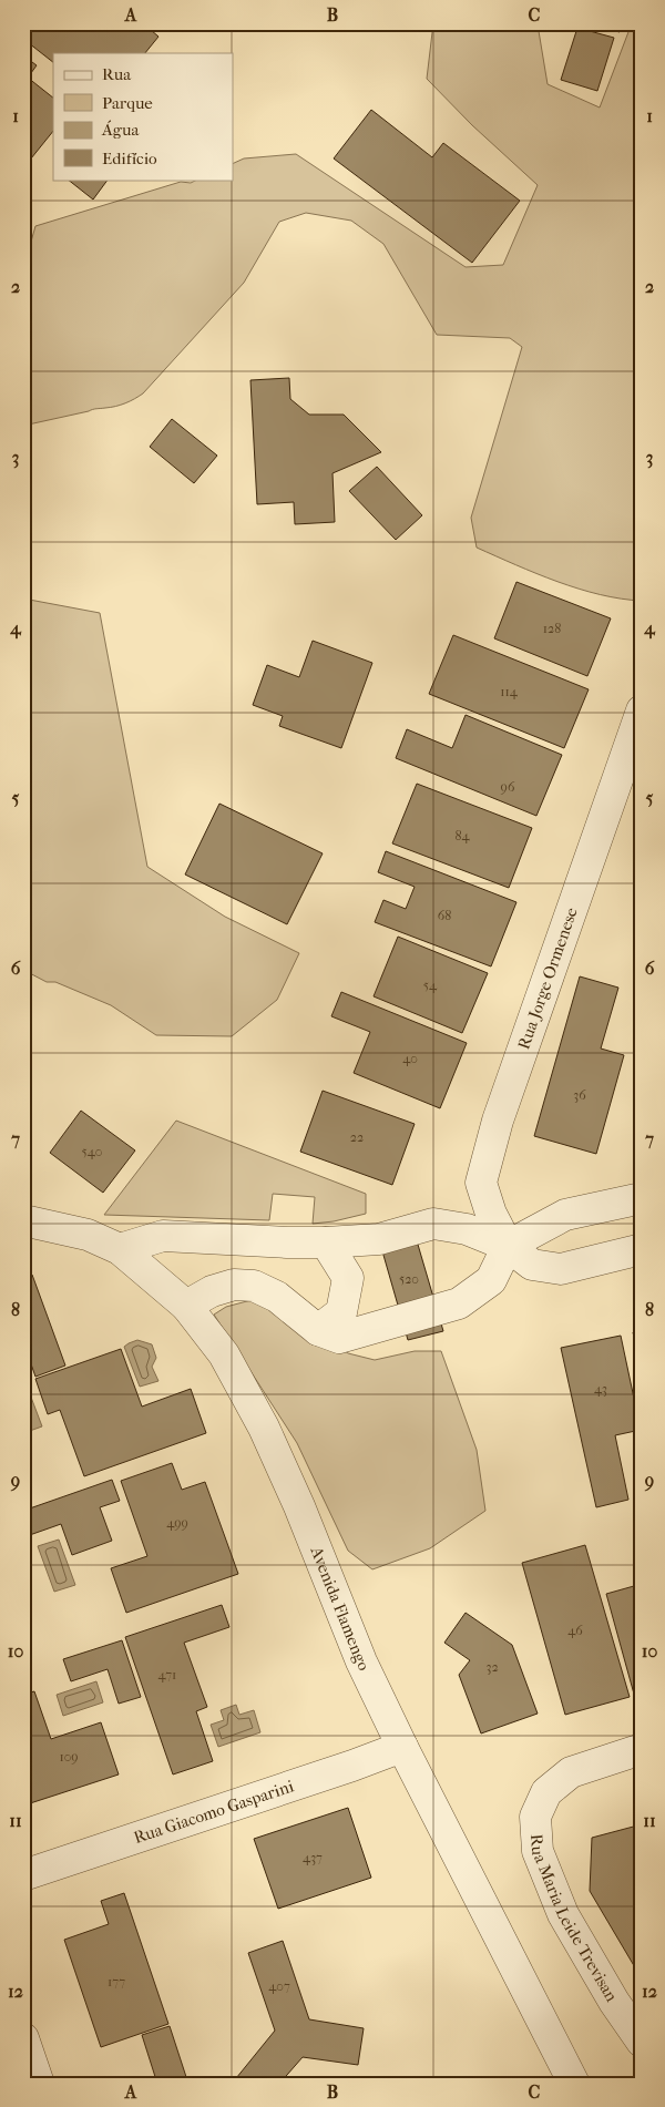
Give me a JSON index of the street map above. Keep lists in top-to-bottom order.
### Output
{
  "streets": {
    "street": [
      "Rua Jorge Ormenese",
      "Avenida Flamengo",
      "Rua Giacomo Gasparini",
      "Rua Maria Leide Trevisan"
    ]
  },
  "crossings": [
    ["Avenida Flamengo", "Rua Giacomo Gasparini"]
  ],
  "house_numbers": [
    "128",
    "114",
    "96",
    "84",
    "68",
    "54",
    "40",
    "36",
    "22",
    "540",
    "520",
    "43",
    "499",
    "46",
    "32",
    "471",
    "109",
    "437",
    "177",
    "407"
  ],
  "legend": [
    "Rua",
    "Parque",
    "Água",
    "Edifício"
  ],
  "grid": {
    "columns": ["A", "B", "C"],
    "rows": [
      "1",
      "2",
      "3",
      "4",
      "5",
      "6",
      "7",
      "8",
      "9",
      "10",
      "11",
      "12"
    ]
  }
}
